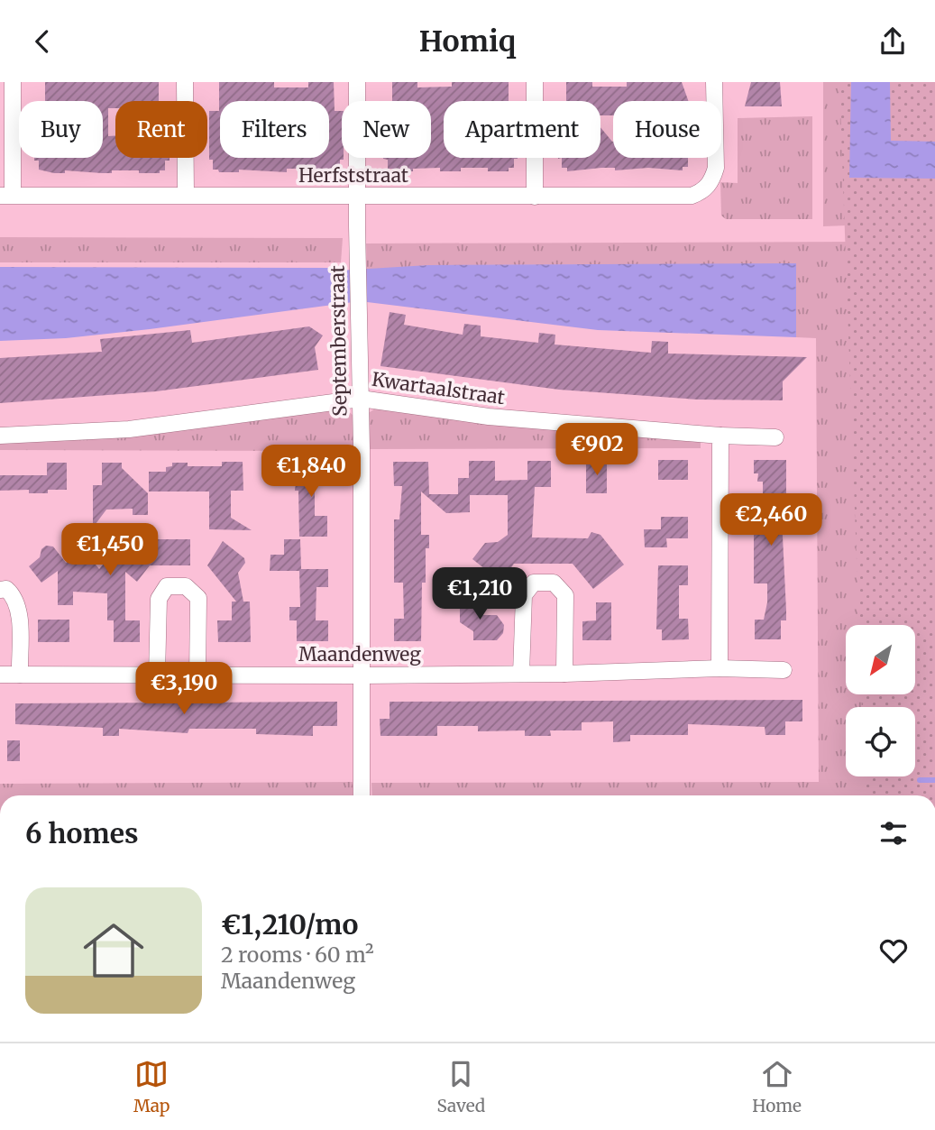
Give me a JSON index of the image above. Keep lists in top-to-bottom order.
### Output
{
  "streets": {
    "street": [
      "Herfststraat",
      "Septemberstraat",
      "Kwartaalstraat",
      "Maandenweg"
    ]
  },
  "crossings": [
    ["Herfststraat", "Septemberstraat"],
    ["Septemberstraat", "Kwartaalstraat"],
    ["Septemberstraat", "Maandenweg"]
  ],
  "north": "bottom left",
  "page": {
    "header": "Homiq",
    "chip": [
      "Buy",
      "Rent",
      "Filters",
      "New",
      "Apartment",
      "House"
    ],
    "price": [
      "€902",
      "€1,840",
      "€2,460",
      "€1,450",
      "€1,210",
      "€3,190"
    ],
    "heading": "6 homes",
    "list": [
      {
        "name": "€1,210/mo",
        "note": "2 rooms · 60 m² · Maandenweg"
      }
    ],
    "tabs": ["Map", "Saved", "Home"]
  }
}
